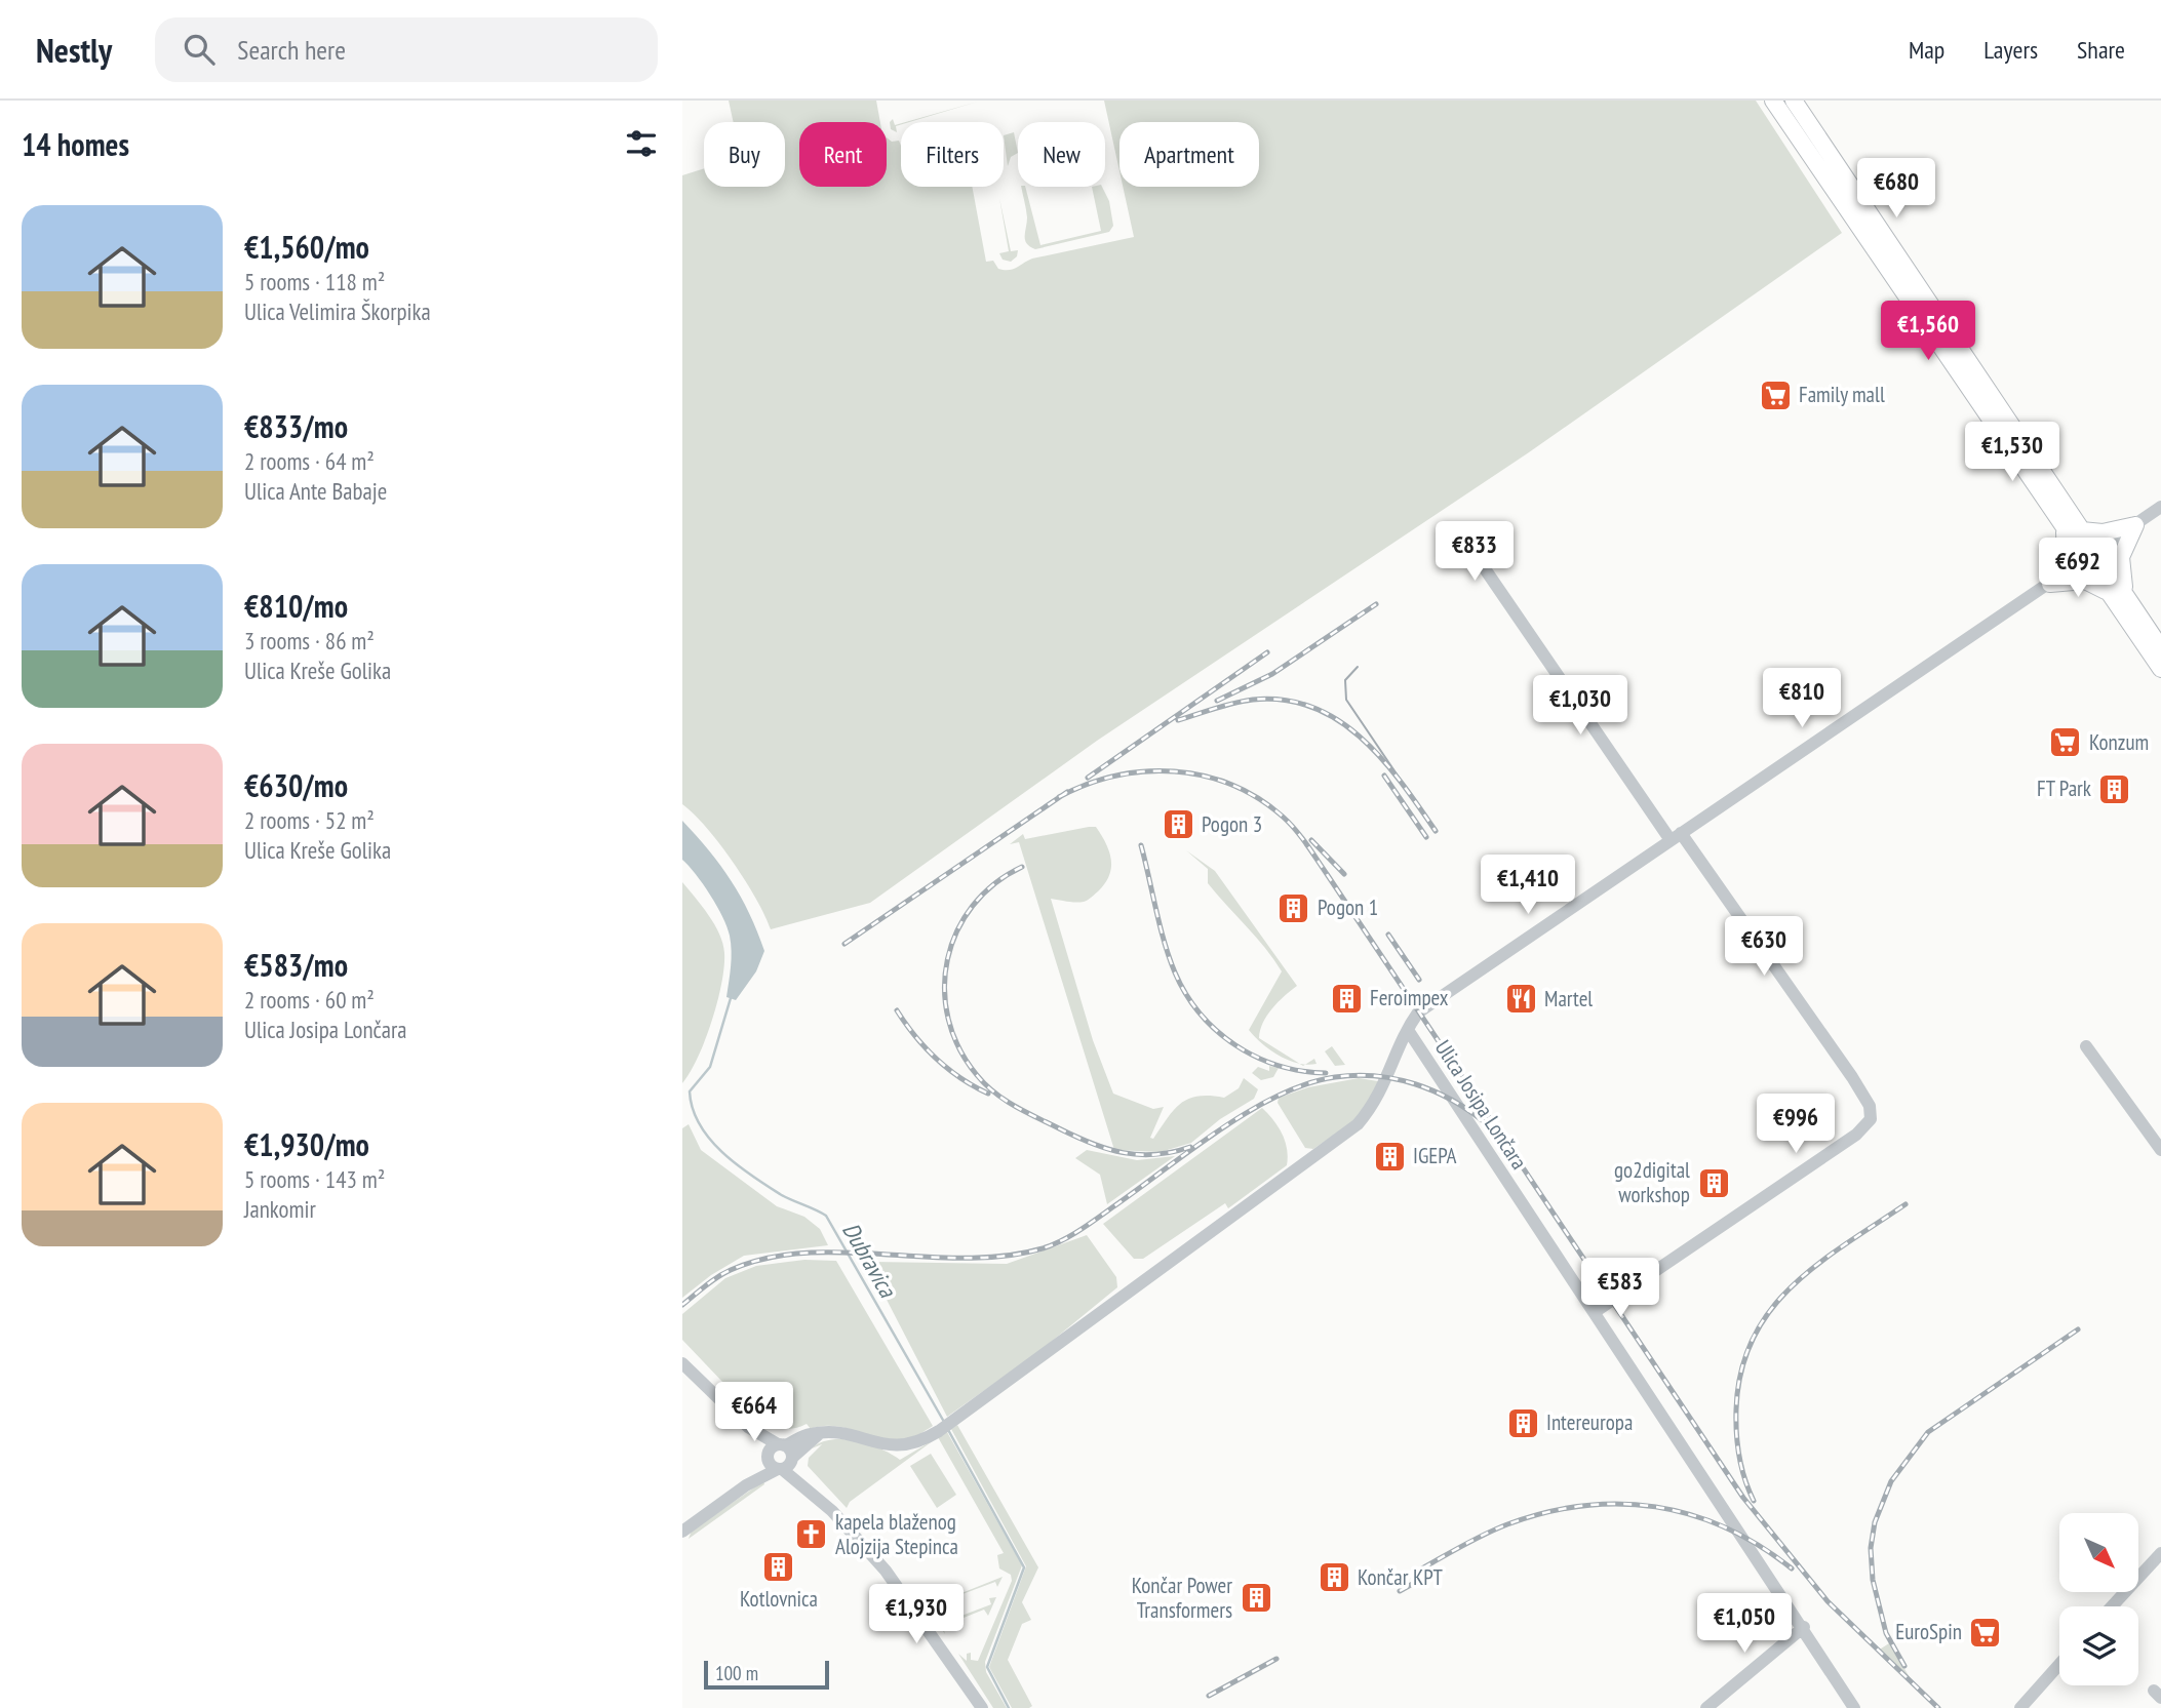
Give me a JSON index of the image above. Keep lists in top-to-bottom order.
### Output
{
  "streets": {
    "street": ["Ulica Josipa Lončara"]
  },
  "water": ["Dubravica"],
  "places": {
    "supermarket": ["Family mall", "Konzum", "EuroSpin"],
    "building": [
      "FT Park",
      "Pogon 3",
      "Pogon 1",
      "Feroimpex",
      "IGEPA",
      "go2digital workshop",
      "Intereuropa",
      "Kotlovnica",
      "Končar KPT",
      "Končar Power Transformers"
    ],
    "restaurant": ["Martel"],
    "church": ["kapela blaženog Alojzija Stepinca"]
  },
  "scale_bar": "100 m",
  "north": "bottom right",
  "page": {
    "header": "Nestly",
    "search": "Search here",
    "nav": ["Map", "Layers", "Share"],
    "heading": "14 homes",
    "chip": [
      "Buy",
      "Rent",
      "Filters",
      "New",
      "Apartment"
    ],
    "price": [
      "€680",
      "€1,560",
      "€1,530",
      "€833",
      "€692",
      "€810",
      "€1,030",
      "€1,410",
      "€630",
      "€996",
      "€583",
      "€664",
      "€1,930",
      "€1,050"
    ],
    "list": [
      {
        "name": "€1,560/mo",
        "note": "5 rooms · 118 m² · Ulica Velimira Škorpika"
      },
      {
        "name": "€833/mo",
        "note": "2 rooms · 64 m² · Ulica Ante Babaje"
      },
      {
        "name": "€810/mo",
        "note": "3 rooms · 86 m² · Ulica Kreše Golika"
      },
      {
        "name": "€630/mo",
        "note": "2 rooms · 52 m² · Ulica Kreše Golika"
      },
      {
        "name": "€583/mo",
        "note": "2 rooms · 60 m² · Ulica Josipa Lončara"
      },
      {
        "name": "€1,930/mo",
        "note": "5 rooms · 143 m² · Jankomir"
      }
    ],
    "scale": "100 m"
  }
}
